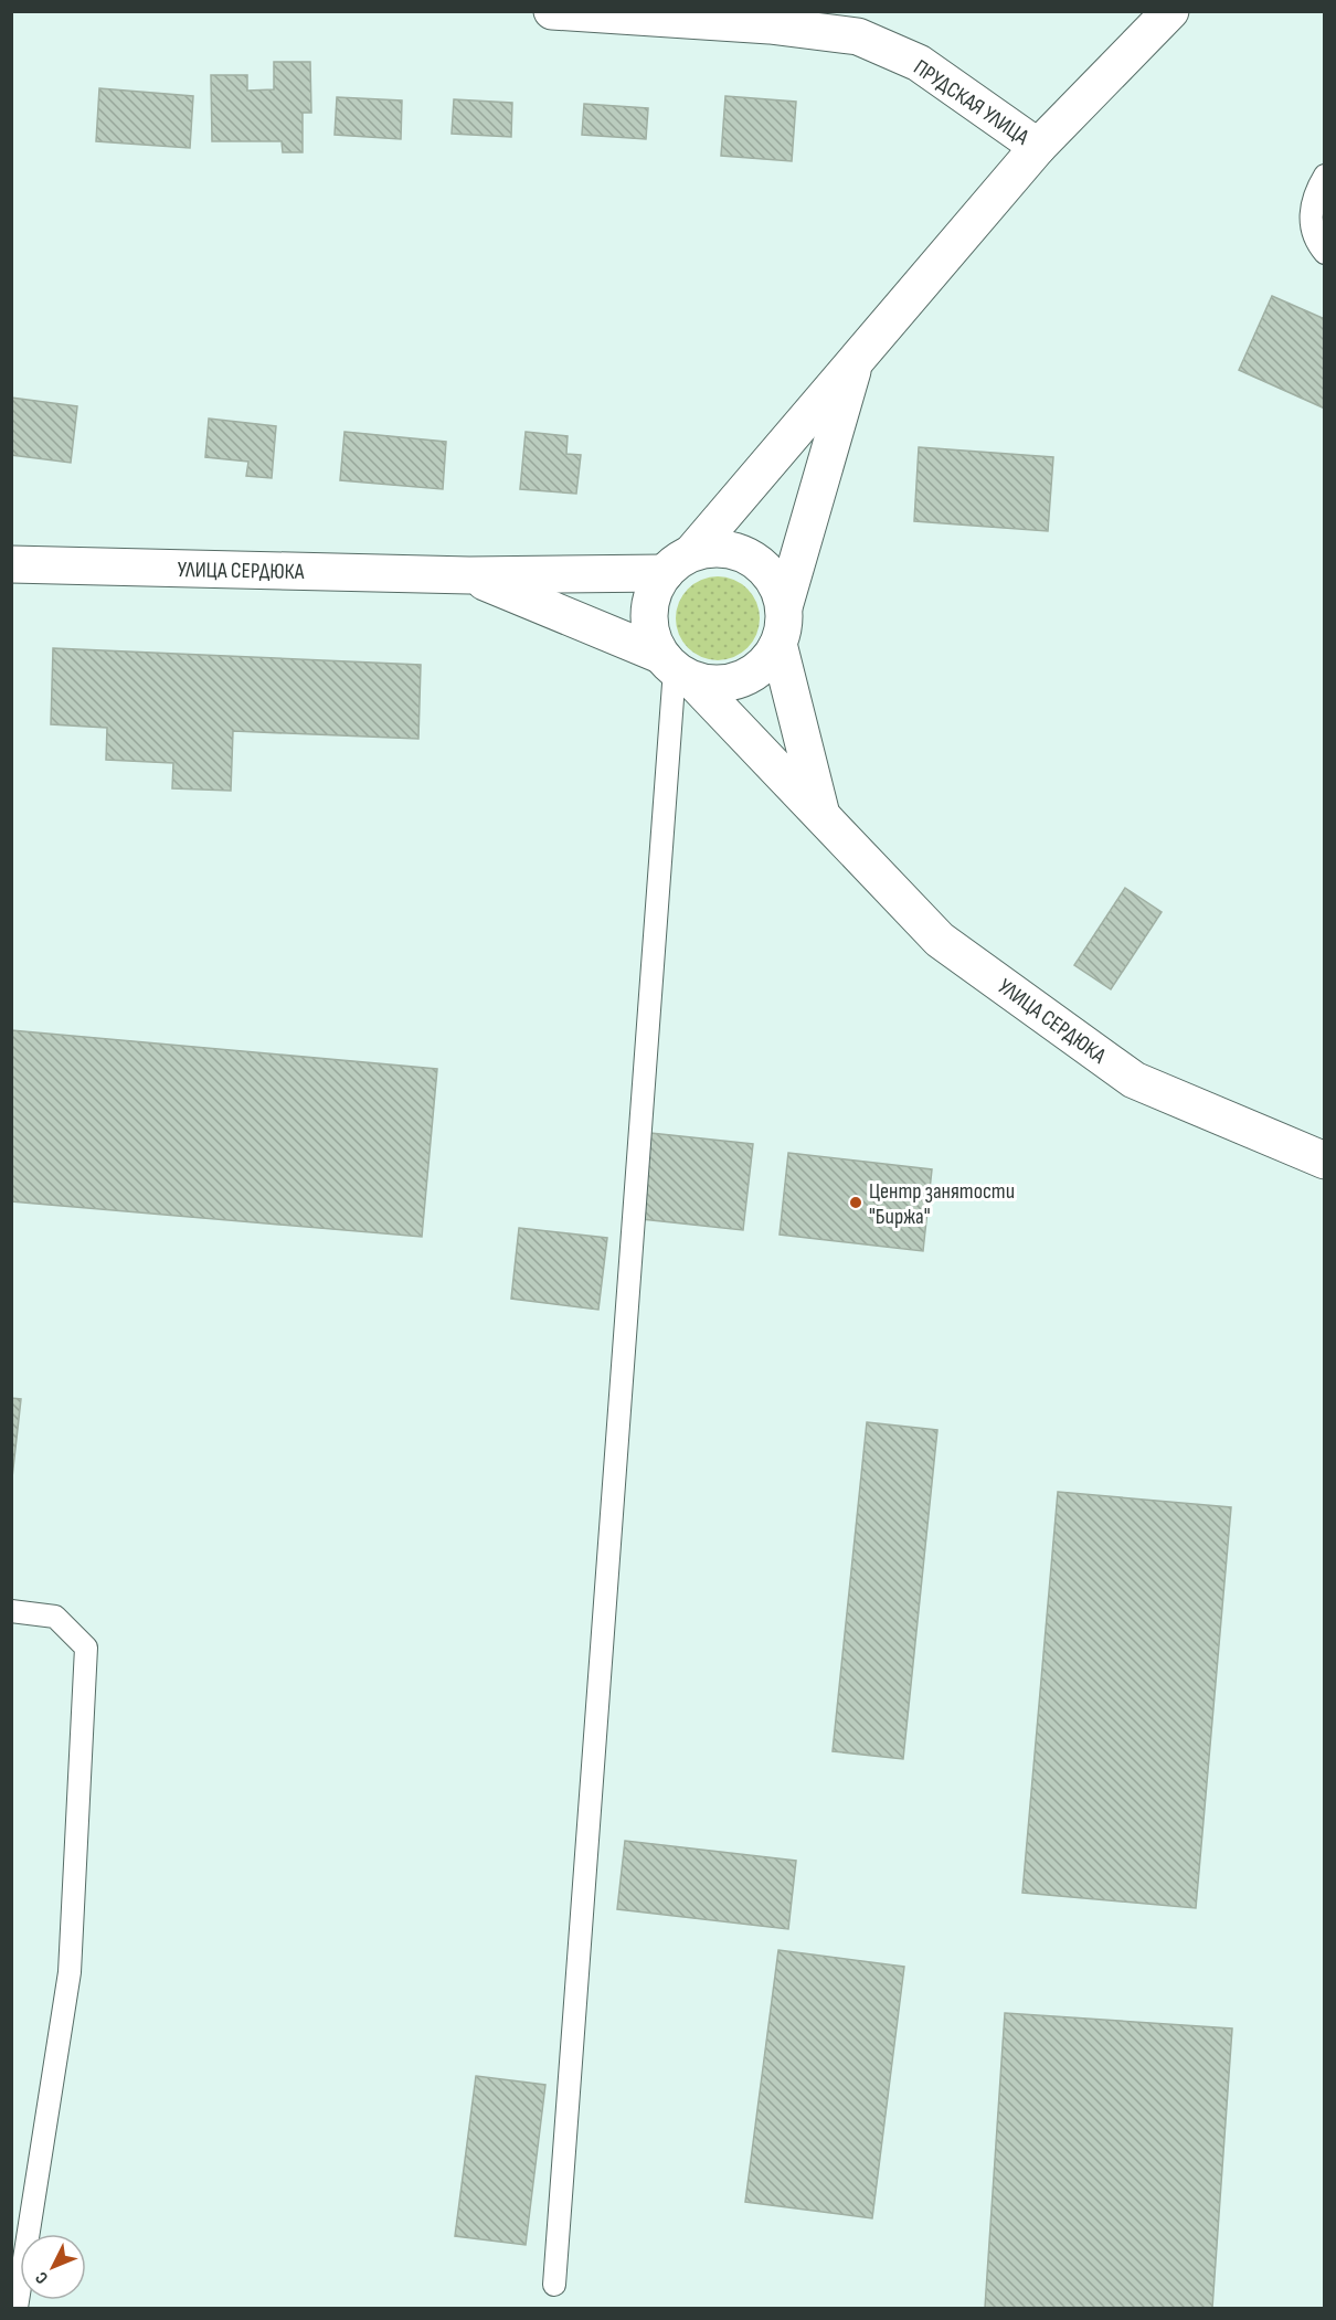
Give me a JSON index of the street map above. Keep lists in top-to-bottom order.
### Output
{
  "streets": {
    "street": ["ПРУДСКАЯ УЛИЦА", "УЛИЦА СЕРДЮКА"]
  },
  "places": ["Центр занятости \"Биржа\""],
  "north": "bottom left"
}
